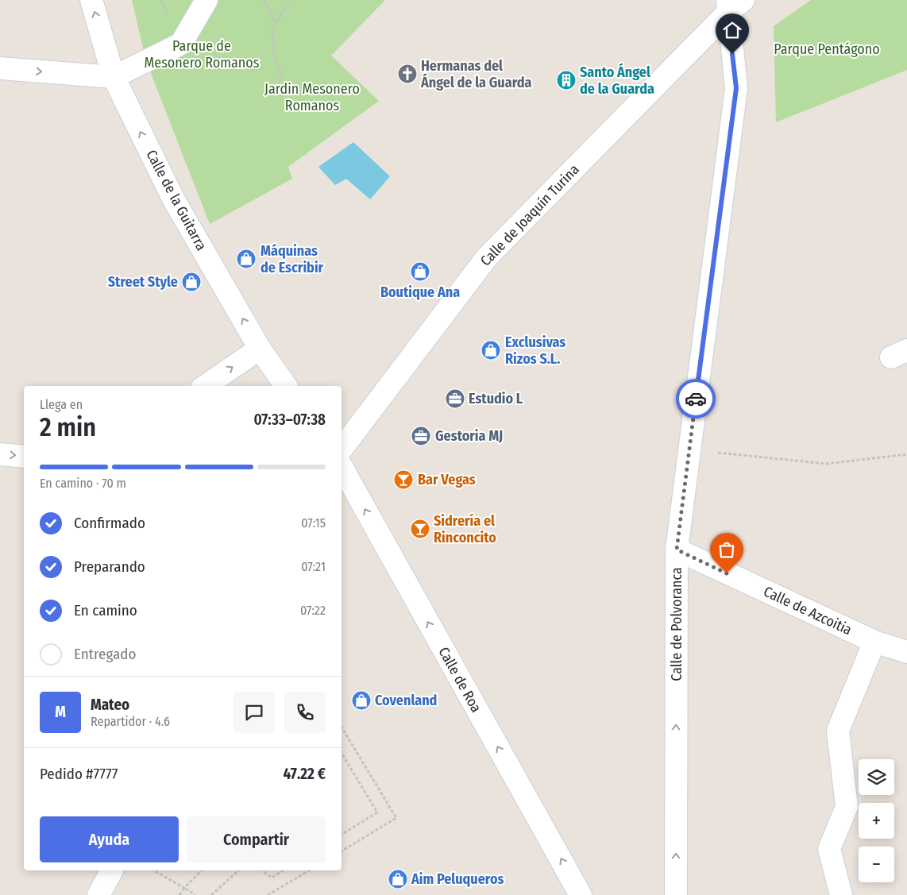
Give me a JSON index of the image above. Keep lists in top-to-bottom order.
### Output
{
  "streets": {
    "street": [
      "Calle de la Guitarra",
      "Calle de Joaquín Turina",
      "Calle de Azcoitia",
      "Calle de Polvoranca",
      "Calle de Roa"
    ]
  },
  "crossings": [
    ["Calle de Joaquín Turina", "Calle de Polvoranca"],
    ["Calle de Azcoitia", "Calle de Polvoranca"]
  ],
  "one_way": ["Calle de la Guitarra", "Calle de Roa"],
  "parks": ["Parque de Mesonero Romanos", "Parque Pentágono", "Jardin Mesonero Romanos"],
  "places": {
    "church": ["Hermanas del Ángel de la Guarda"],
    "building": ["Santo Ángel de la Guarda"],
    "shop": [
      "Máquinas de Escribir",
      "Boutique Ana",
      "Street Style",
      "Exclusivas Rizos S.L.",
      "Covenland",
      "Aim Peluqueros"
    ],
    "office": ["Estudio L", "Gestoria MJ"],
    "bar": ["Bar Vegas", "Sidrería el Rinconcito"]
  },
  "page": {
    "heading": ["2 min", "Llega en", "07:33–07:38"],
    "panel": [
      "Mateo",
      "Repartidor · 4.6",
      "Pedido #7777",
      "47.22 €"
    ],
    "bar": "En camino · 70 m",
    "list": [
      ["Confirmado", "07:15"],
      ["Preparando", "07:21"],
      ["En camino", "07:22"],
      "Entregado"
    ],
    "round": "M",
    "map_buttons": ["+", "−"],
    "buttons": ["Ayuda", "Compartir"]
  }
}
